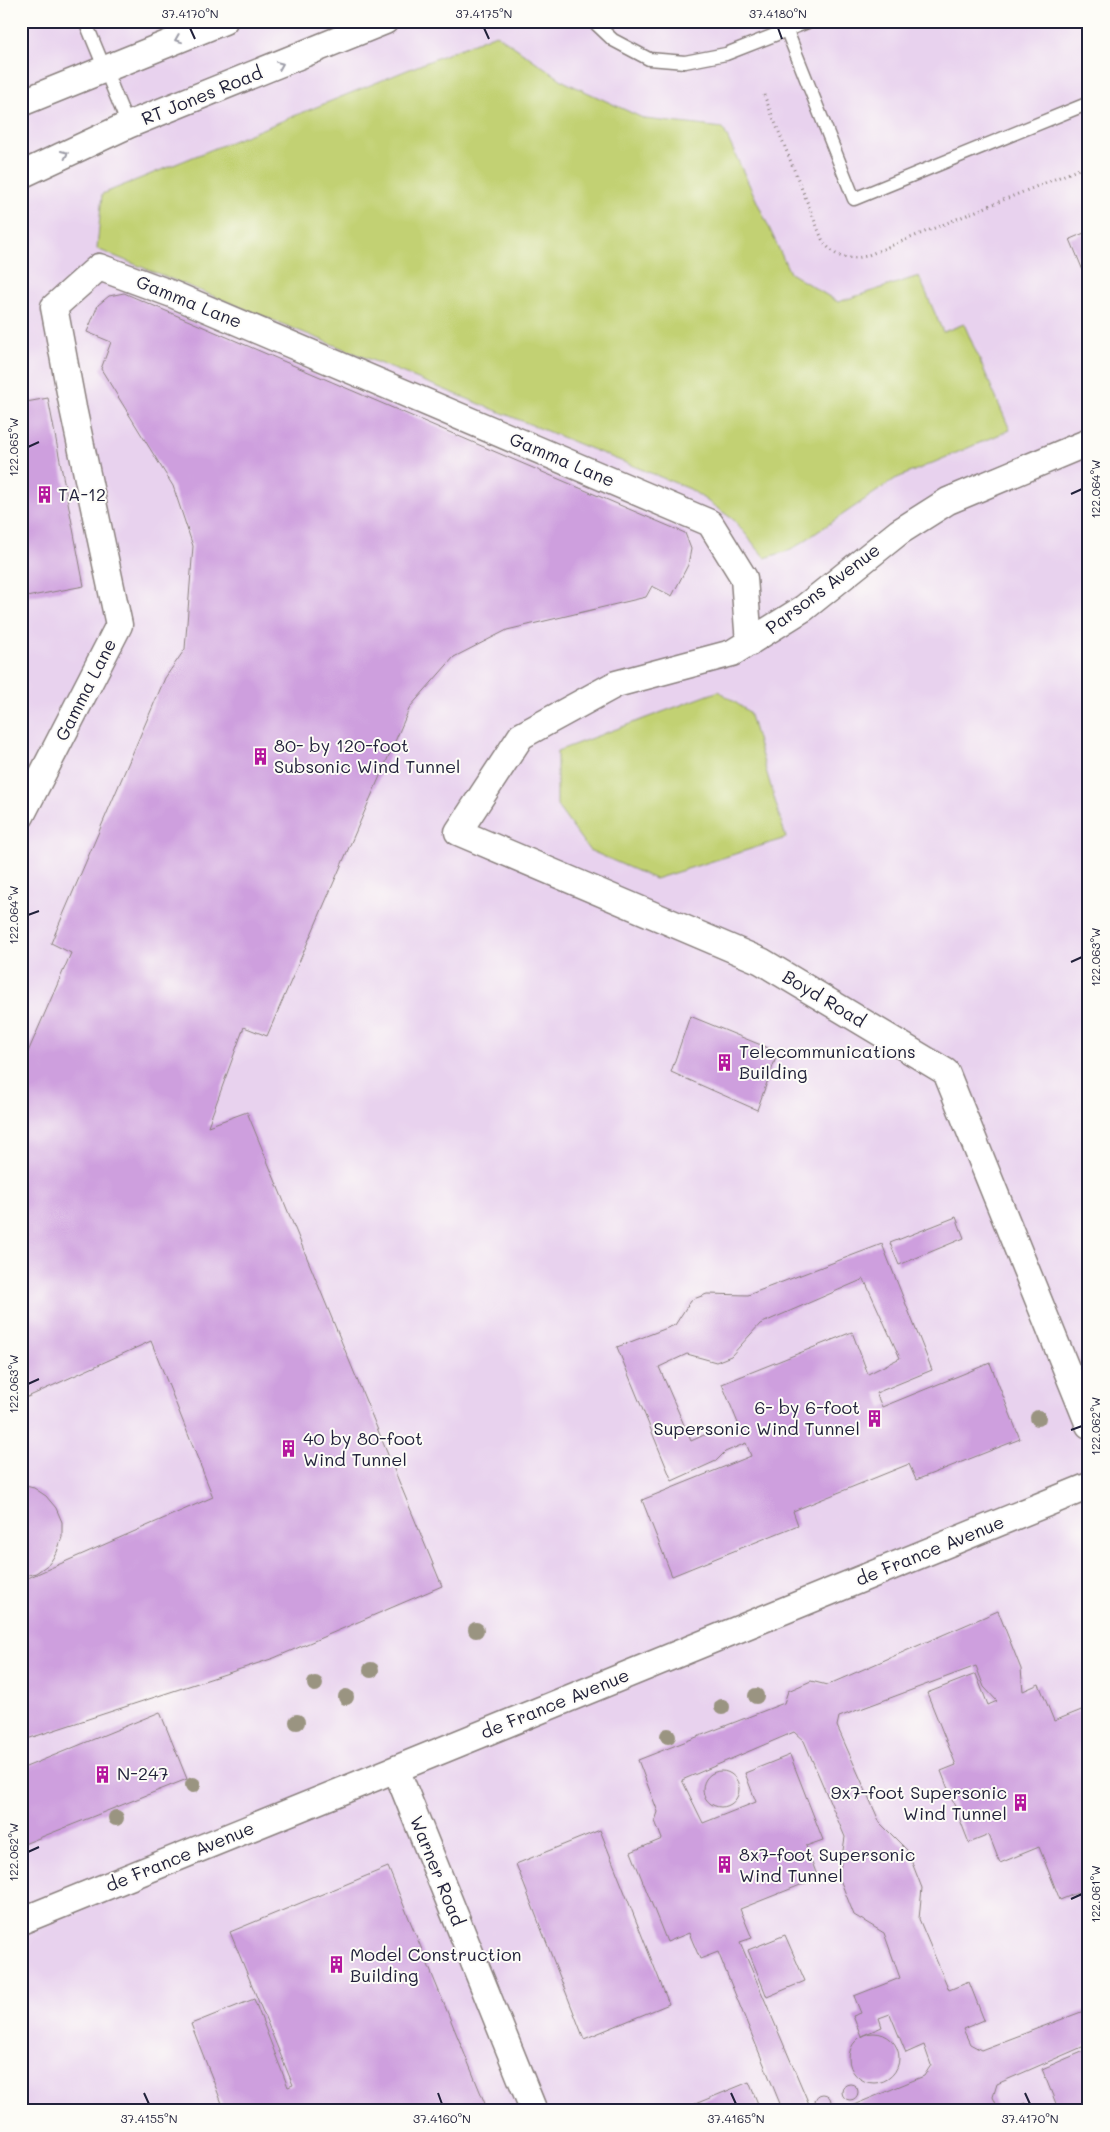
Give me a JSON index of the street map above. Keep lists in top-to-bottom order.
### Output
{
  "streets": {
    "street": [
      "RT Jones Road",
      "Gamma Lane",
      "Parsons Avenue",
      "Boyd Road",
      "de France Avenue",
      "Warner Road"
    ]
  },
  "crossings": [
    ["Gamma Lane", "Parsons Avenue"],
    ["Parsons Avenue", "Boyd Road"],
    ["de France Avenue", "Warner Road"]
  ],
  "places": {
    "building": [
      "TA-12",
      "80- by 120-foot Subsonic Wind Tunnel",
      "Telecommunications Building",
      "6- by 6-foot Supersonic Wind Tunnel",
      "40 by 80-foot Wind Tunnel",
      "N-247",
      "9x7-foot Supersonic Wind Tunnel",
      "8x7-foot Supersonic Wind Tunnel",
      "Model Construction Building"
    ]
  },
  "coordinates": [
    "37.4170°N",
    "37.4175°N",
    "37.4180°N",
    "122.065°W",
    "122.064°W",
    "122.063°W",
    "122.062°W",
    "122.061°W",
    "37.4155°N",
    "37.4160°N",
    "37.4165°N"
  ]
}
